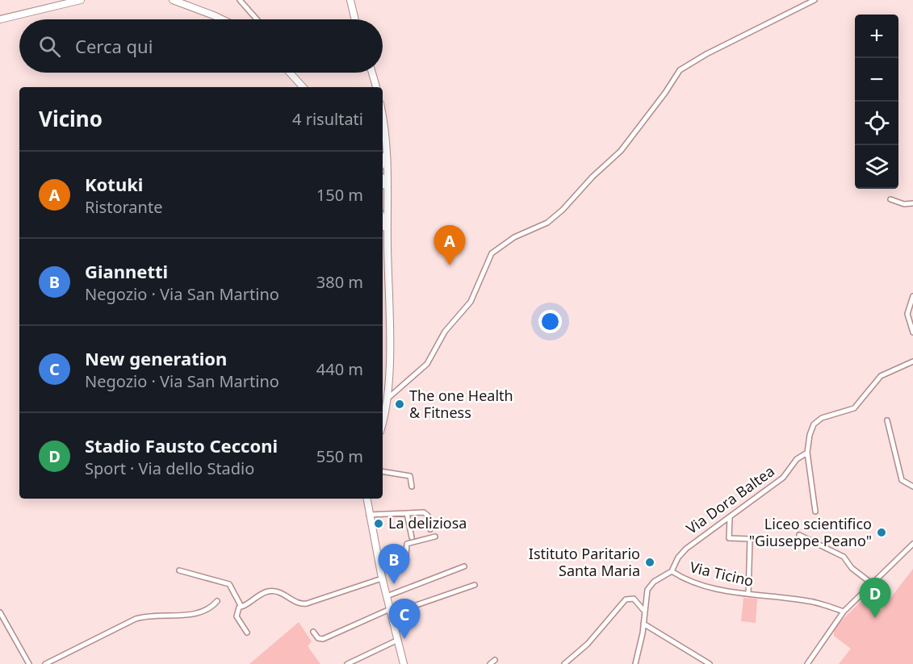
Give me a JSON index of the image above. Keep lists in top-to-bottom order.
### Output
{
  "streets": {
    "street": ["Via Dora Baltea", "Via Ticino"]
  },
  "crossings": [
    ["Via Dora Baltea", "Via Ticino"]
  ],
  "places": [
    "The one Health & Fitness",
    "La deliziosa",
    "Liceo scientifico \"Giuseppe Peano\"",
    "Istituto Paritario Santa Maria"
  ],
  "page": {
    "map_buttons": ["+", "−"],
    "search": "Cerca qui",
    "heading": ["Vicino", "4 risultati"],
    "list": [
      {
        "mark": "A",
        "name": "Kotuki",
        "note": "Ristorante",
        "value": "150 m"
      },
      {
        "mark": "B",
        "name": "Giannetti",
        "note": "Negozio · Via San Martino",
        "value": "380 m"
      },
      {
        "mark": "C",
        "name": "New generation",
        "note": "Negozio · Via San Martino",
        "value": "440 m"
      },
      {
        "mark": "D",
        "name": "Stadio Fausto Cecconi",
        "note": "Sport · Via dello Stadio",
        "value": "550 m"
      }
    ],
    "pins": [
      "A",
      "B",
      "D",
      "C"
    ]
  }
}
